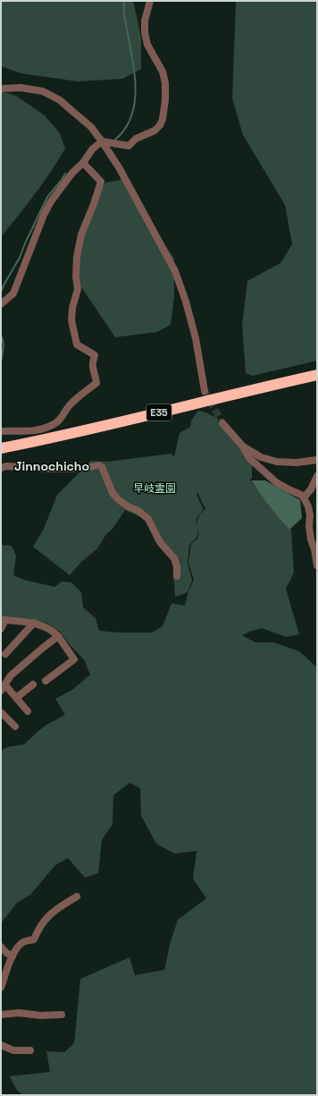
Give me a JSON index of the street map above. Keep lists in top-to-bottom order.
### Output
{
  "streets": {
    "highway": ["E35"]
  },
  "districts": ["Jinnochicho"],
  "parks": ["早岐霊園"]
}
